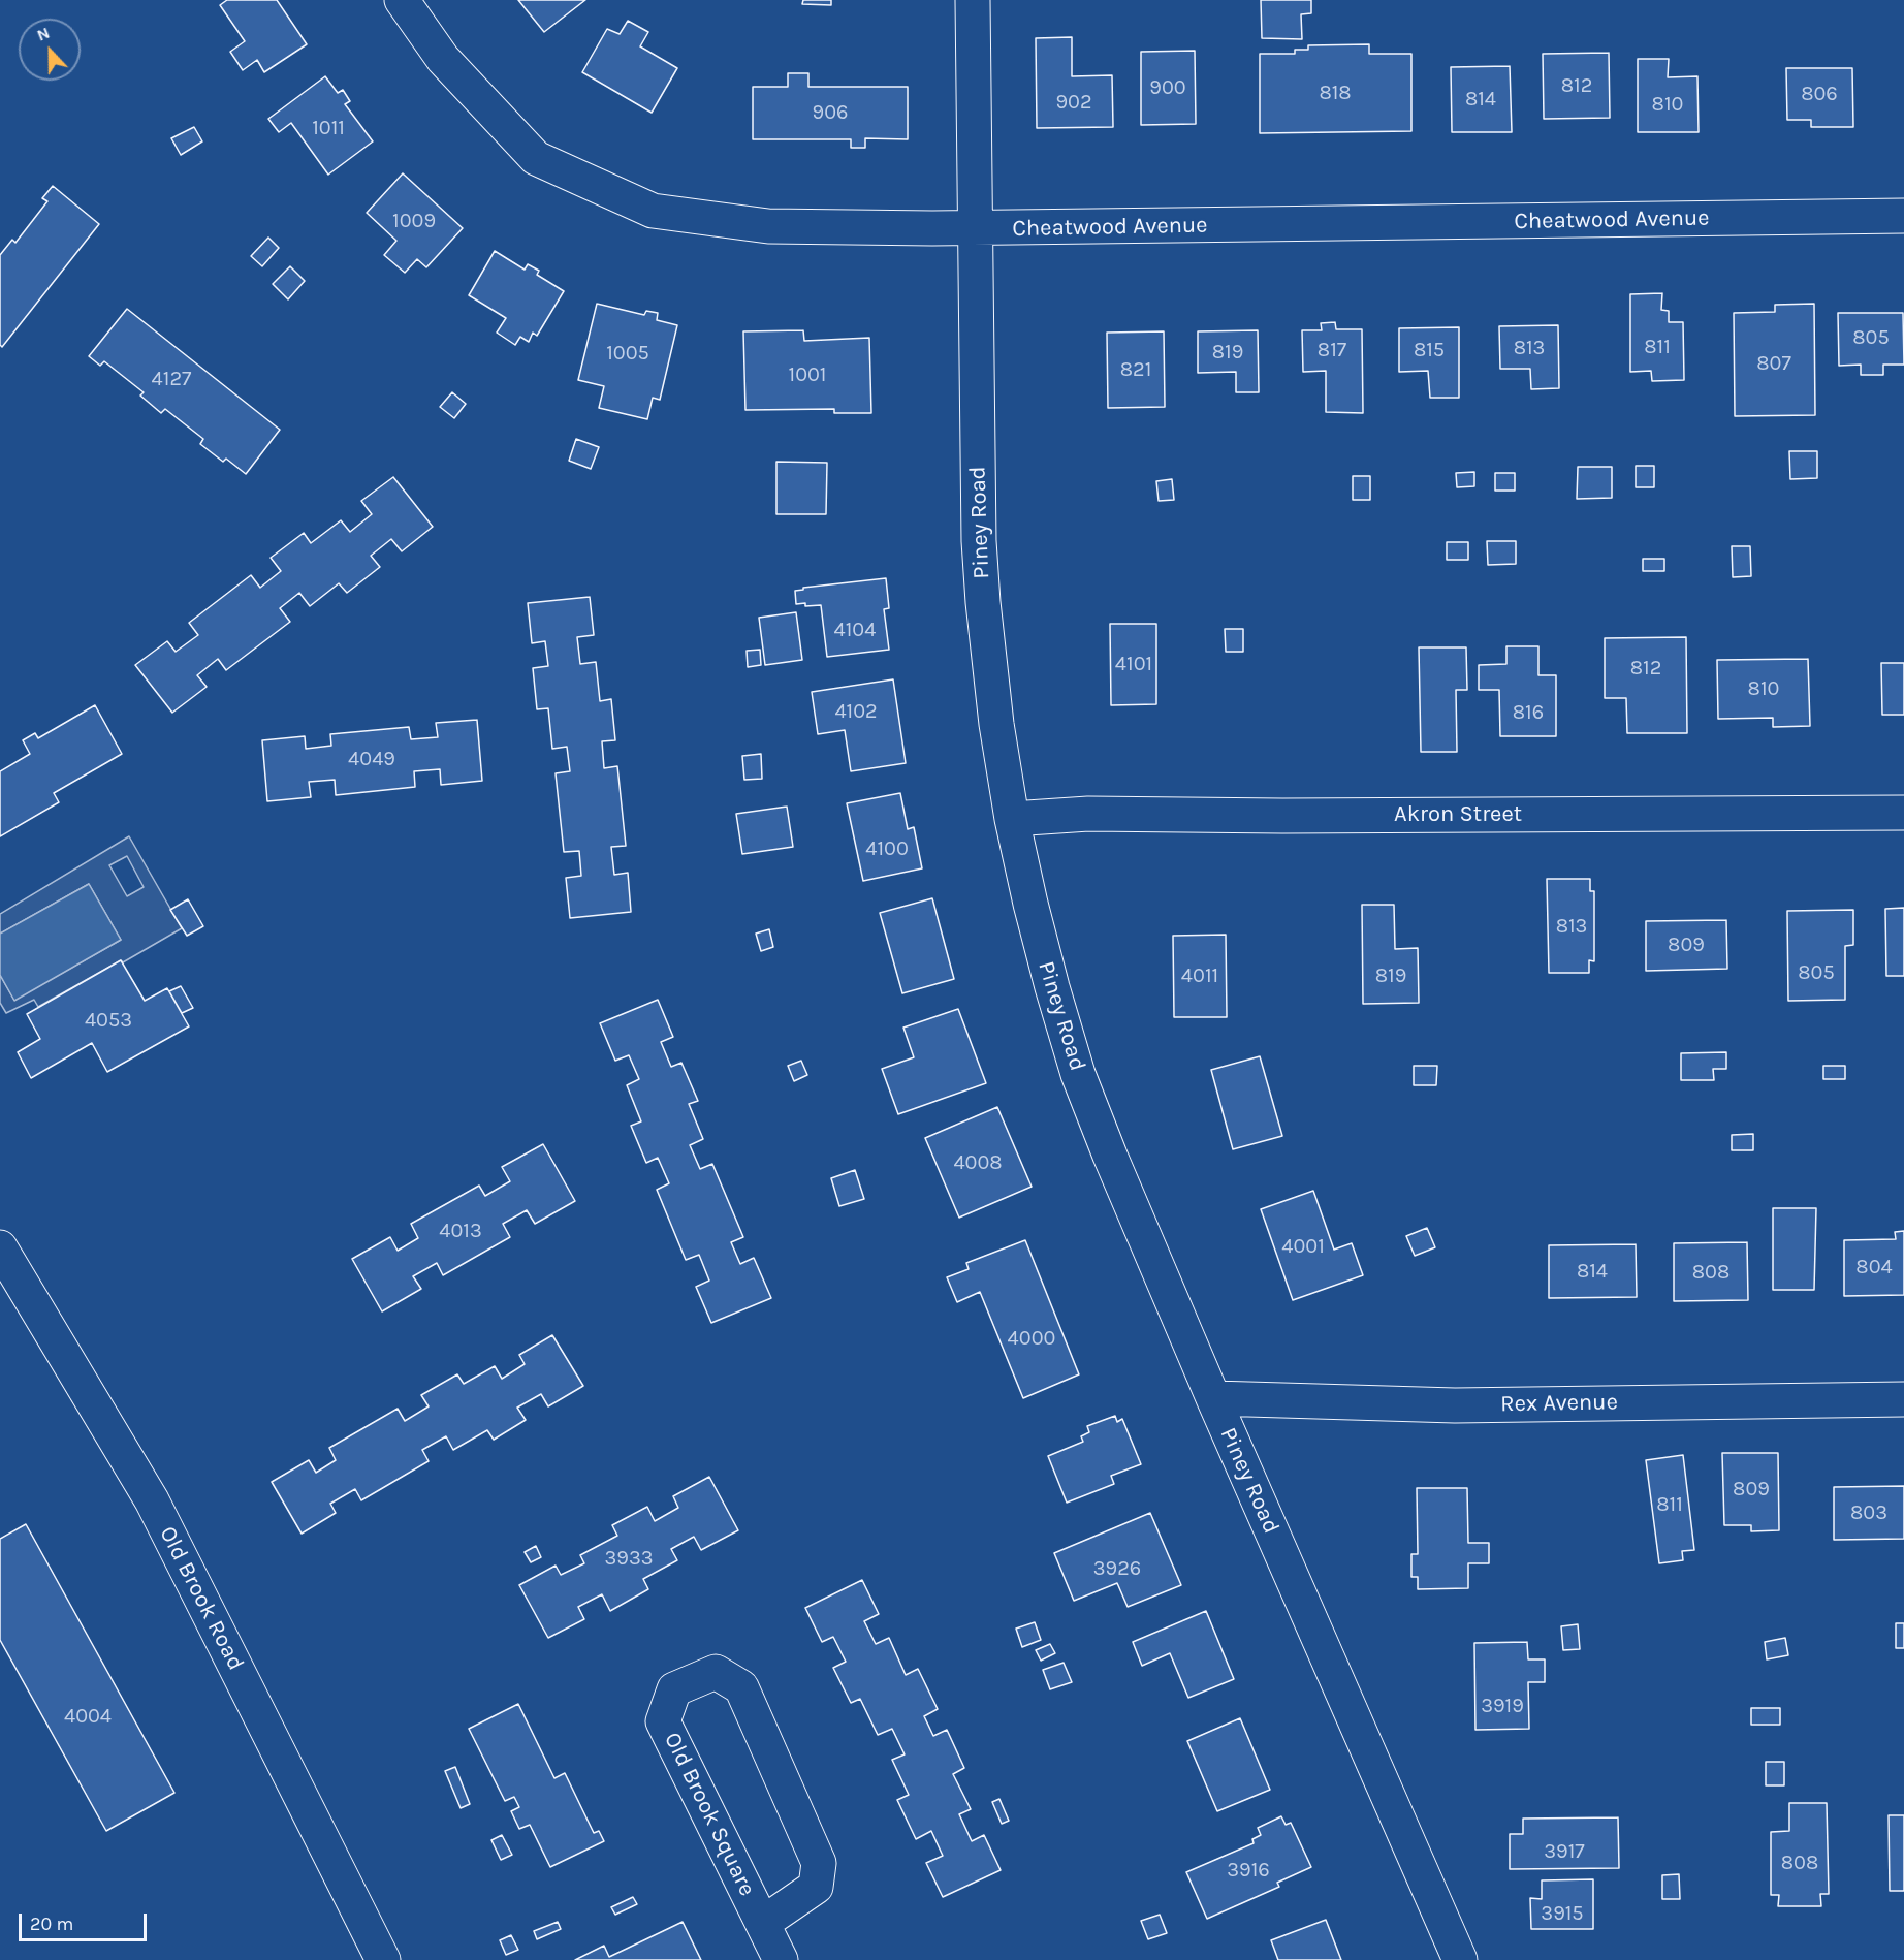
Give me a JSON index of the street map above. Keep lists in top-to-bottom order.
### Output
{
  "streets": {
    "street": [
      "Cheatwood Avenue",
      "Piney Road",
      "Akron Street",
      "Rex Avenue",
      "Old Brook Road",
      "Old Brook Square"
    ]
  },
  "crossings": [
    ["Cheatwood Avenue", "Piney Road"],
    ["Piney Road", "Akron Street"],
    ["Piney Road", "Rex Avenue"]
  ],
  "house_numbers": [
    "812",
    "900",
    "818",
    "806",
    "814",
    "902",
    "810",
    "906",
    "1011",
    "1009",
    "805",
    "811",
    "813",
    "817",
    "815",
    "819",
    "1005",
    "807",
    "821",
    "1001",
    "4127",
    "4104",
    "4101",
    "812",
    "810",
    "4102",
    "816",
    "4049",
    "4100",
    "813",
    "809",
    "805",
    "4011",
    "819",
    "4053",
    "4008",
    "4013",
    "4001",
    "804",
    "814",
    "808",
    "4000",
    "809",
    "811",
    "803",
    "3933",
    "3926",
    "3919",
    "4004",
    "3917",
    "808",
    "3916",
    "3915"
  ],
  "scale_bar": "20 m",
  "north": "top"
}
